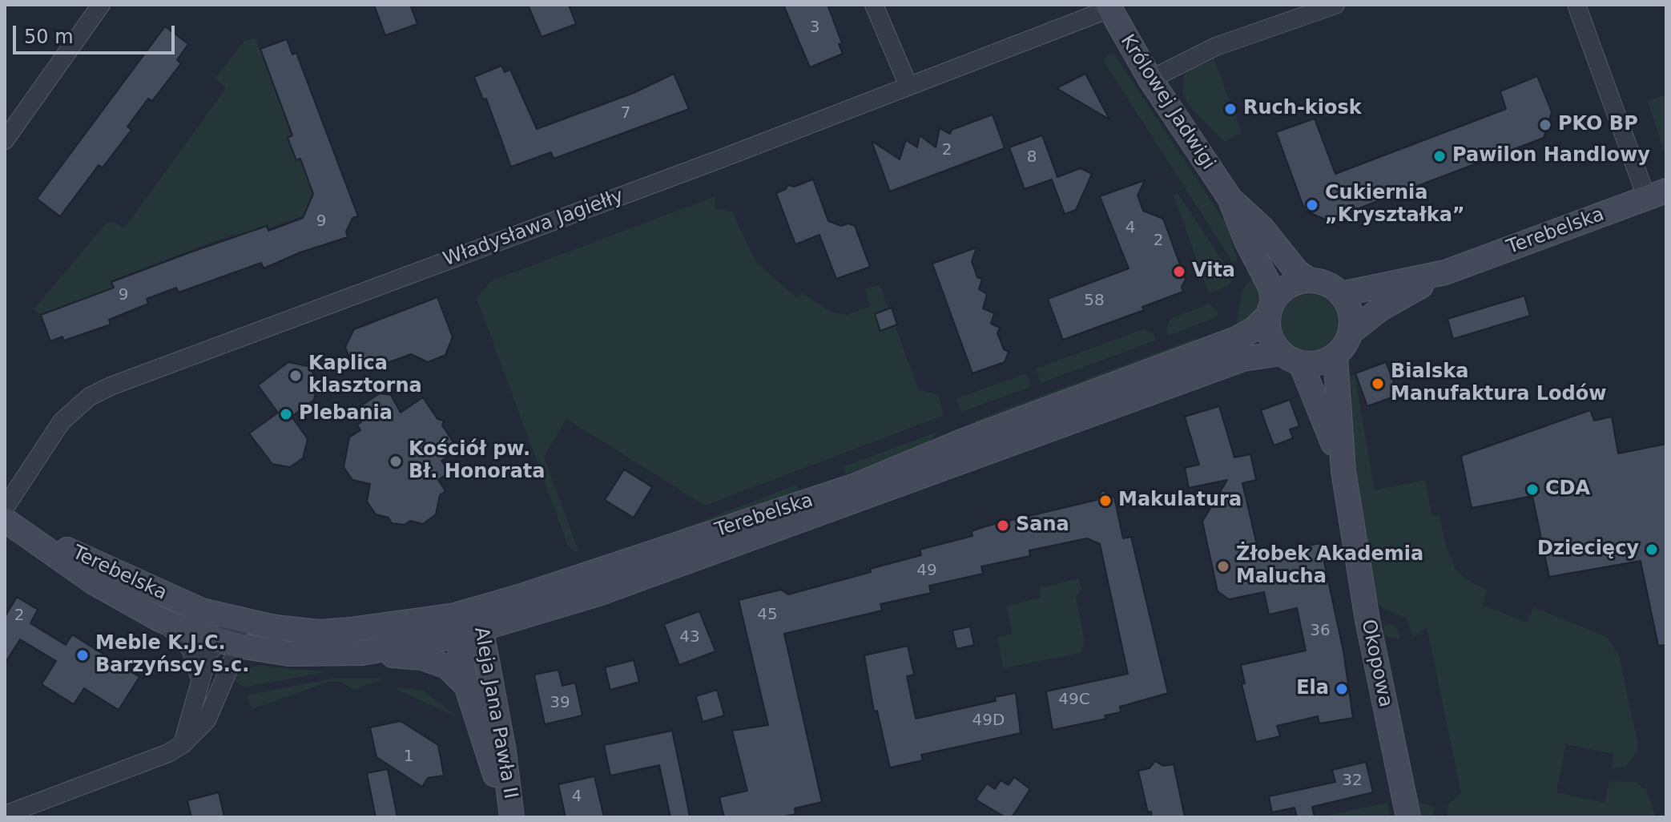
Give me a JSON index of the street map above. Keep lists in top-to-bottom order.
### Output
{
  "streets": {
    "street": [
      "Królowej Jadwigi",
      "Władysława Jagiełły",
      "Terebelska",
      "Okopowa",
      "Aleja Jana Pawła II"
    ]
  },
  "crossings": [
    ["Królowej Jadwigi", "Władysława Jagiełły"],
    ["Królowej Jadwigi", "Terebelska"],
    ["Królowej Jadwigi", "Okopowa"],
    ["Terebelska", "Okopowa"],
    ["Terebelska", "Aleja Jana Pawła II"]
  ],
  "places": [
    "Ruch-kiosk",
    "PKO BP",
    "Pawilon Handlowy",
    "Cukiernia „Kryształka”",
    "Vita",
    "Kaplica klasztorna",
    "Bialska Manufaktura Lodów",
    "Plebania",
    "Kościół pw. Bł. Honorata",
    "CDA",
    "Makulatura",
    "Sana",
    "Dziecięcy",
    "Żłobek Akademia Malucha",
    "Meble K.J.C. Barzyńscy s.c.",
    "Ela"
  ],
  "house_numbers": [
    "3",
    "7",
    "2",
    "8",
    "9",
    "4",
    "2",
    "9",
    "58",
    "49",
    "45",
    "2",
    "36",
    "43",
    "49C",
    "39",
    "49D",
    "1",
    "32",
    "4"
  ],
  "scale_bar": "50 m"
}
